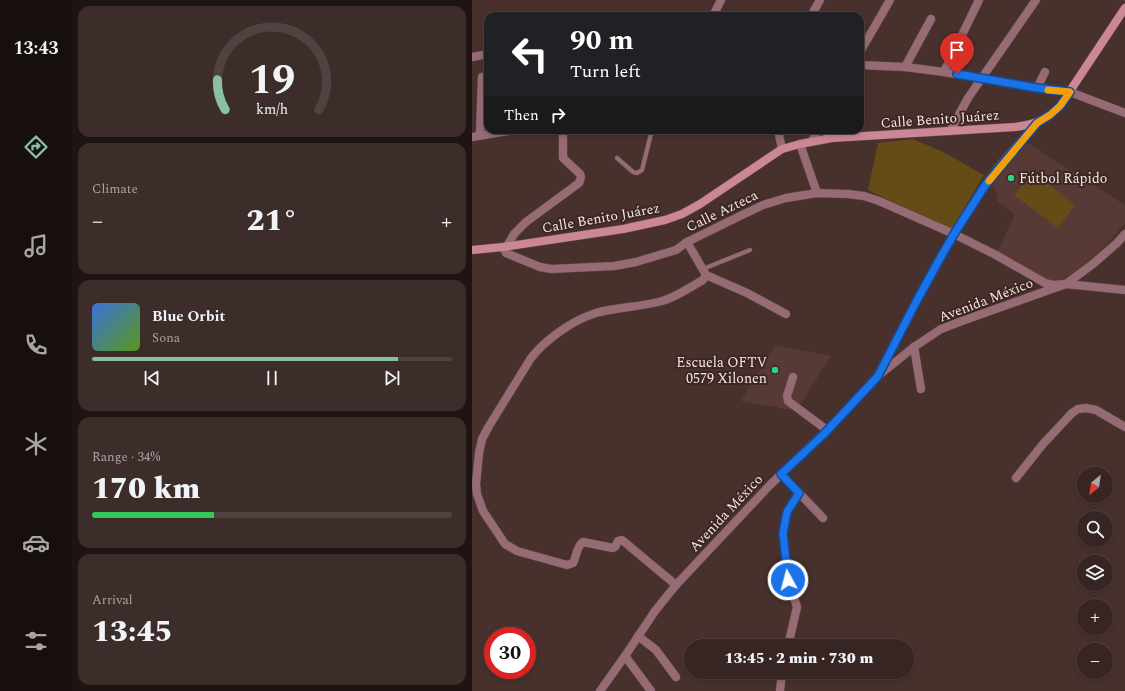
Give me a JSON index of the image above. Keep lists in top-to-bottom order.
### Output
{
  "streets": {
    "main road": ["Calle Benito Juárez"],
    "street": ["Calle Azteca", "Avenida México"]
  },
  "crossings": [
    ["Calle Benito Juárez", "Calle Azteca"],
    ["Calle Azteca", "Avenida México"]
  ],
  "places": ["Fútbol Rápido", "Escuela OFTV 0579 Xilonen"],
  "north": "bottom left",
  "page": {
    "tabs": "13:43",
    "turn": ["90 m", "Turn left"],
    "then": "Then",
    "tile": [
      "Climate",
      ["Range · 34%", "170 km"],
      ["Arrival", "13:45"]
    ],
    "heat": ["−", "21°", "+"],
    "song": ["Blue Orbit", "Sona"],
    "map_buttons": ["+", "−"],
    "limit": "30",
    "trip": "13:45 · 2 min · 730 m",
    "gauge": ["19", "km/h"]
  }
}
